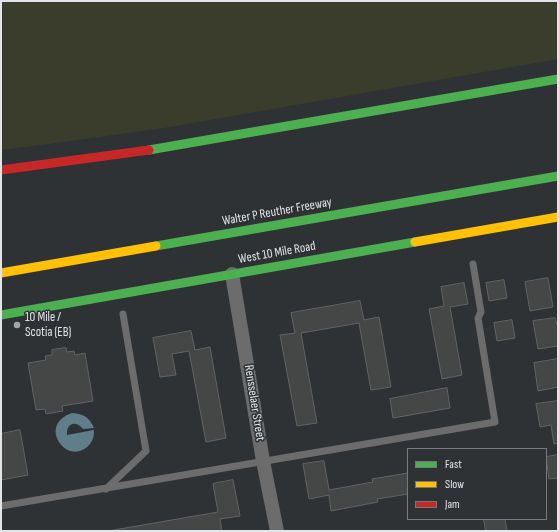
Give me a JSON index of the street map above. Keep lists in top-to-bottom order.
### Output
{
  "streets": {
    "main road": ["Walter P Reuther Freeway", "West 10 Mile Road"],
    "street": ["Rensselaer Street"]
  },
  "crossings": [
    ["West 10 Mile Road", "Rensselaer Street"]
  ],
  "places": ["10 Mile / Scotia (EB)"],
  "legend": ["Fast", "Slow", "Jam"]
}
